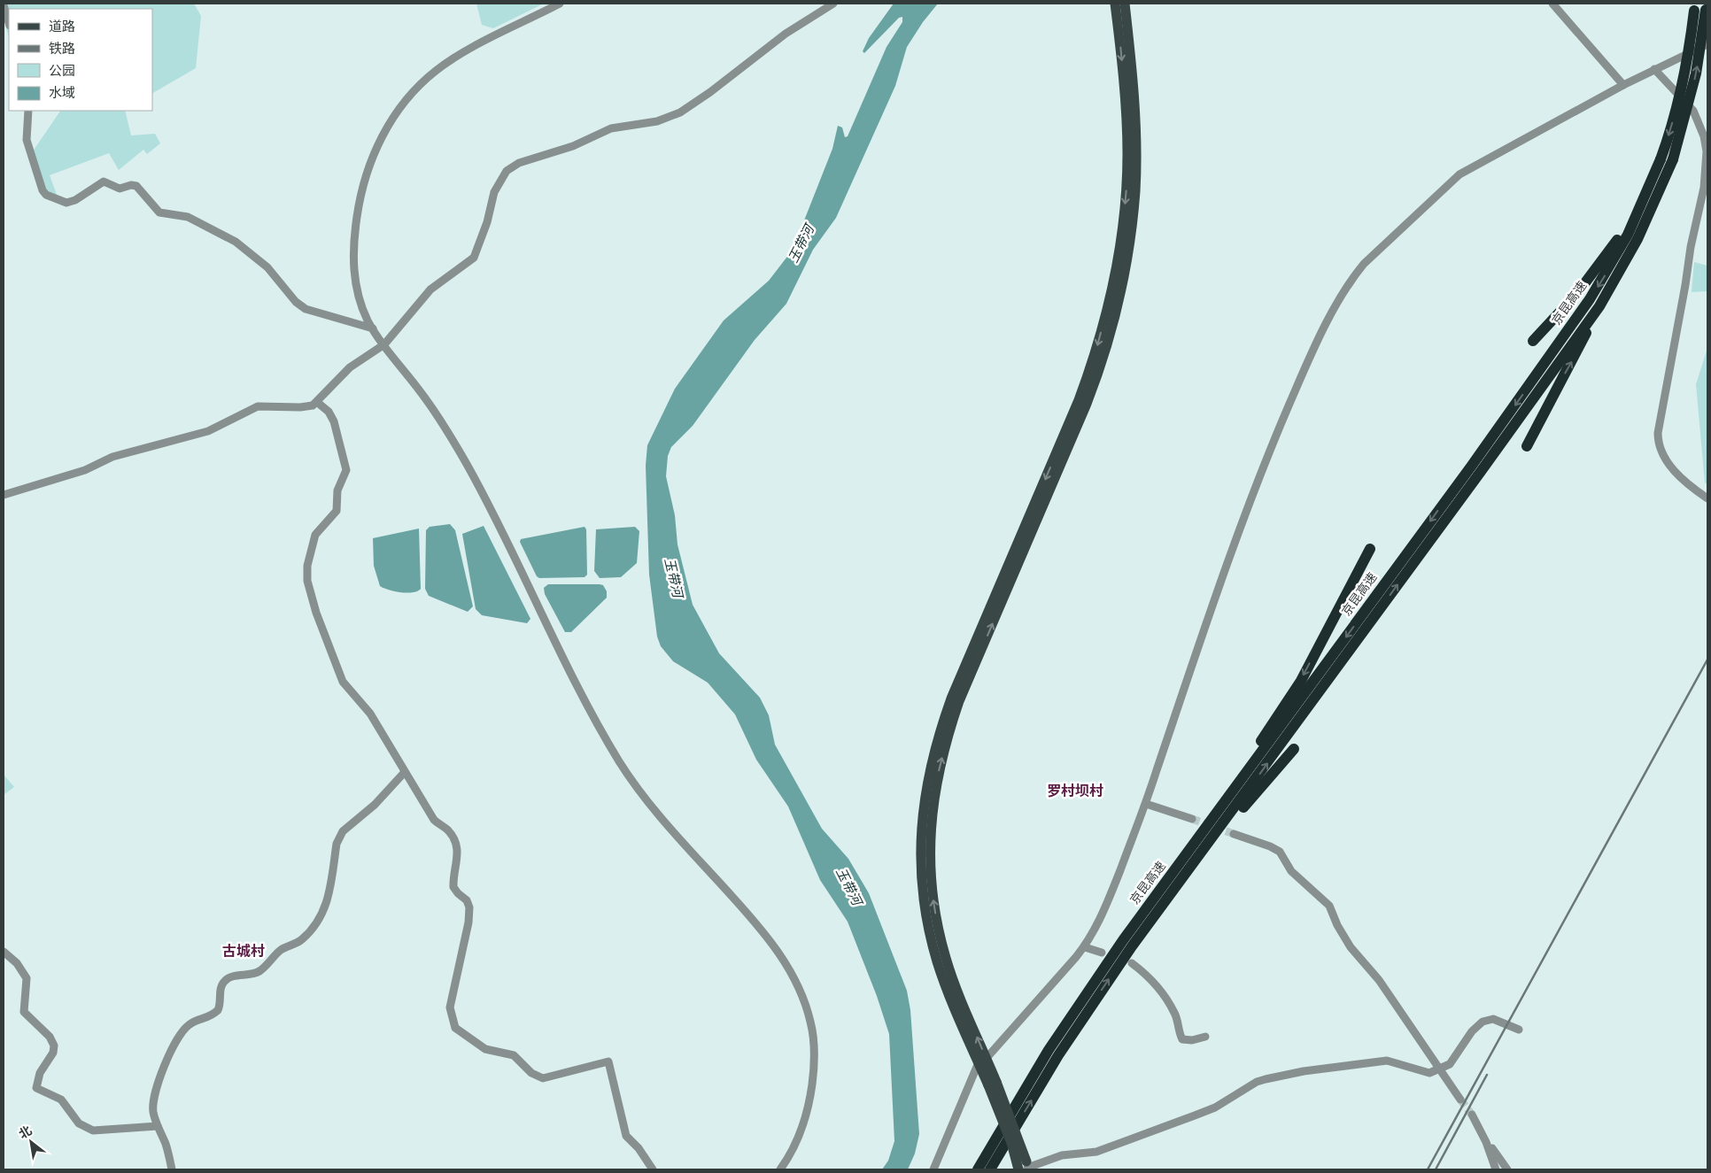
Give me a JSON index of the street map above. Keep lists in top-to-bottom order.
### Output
{
  "streets": {
    "highway": ["京昆高速"]
  },
  "districts": ["罗村坝村", "古城村"],
  "water": ["玉带河"],
  "legend": [
    "道路",
    "铁路",
    "公园",
    "水域"
  ],
  "north": "top left"
}
